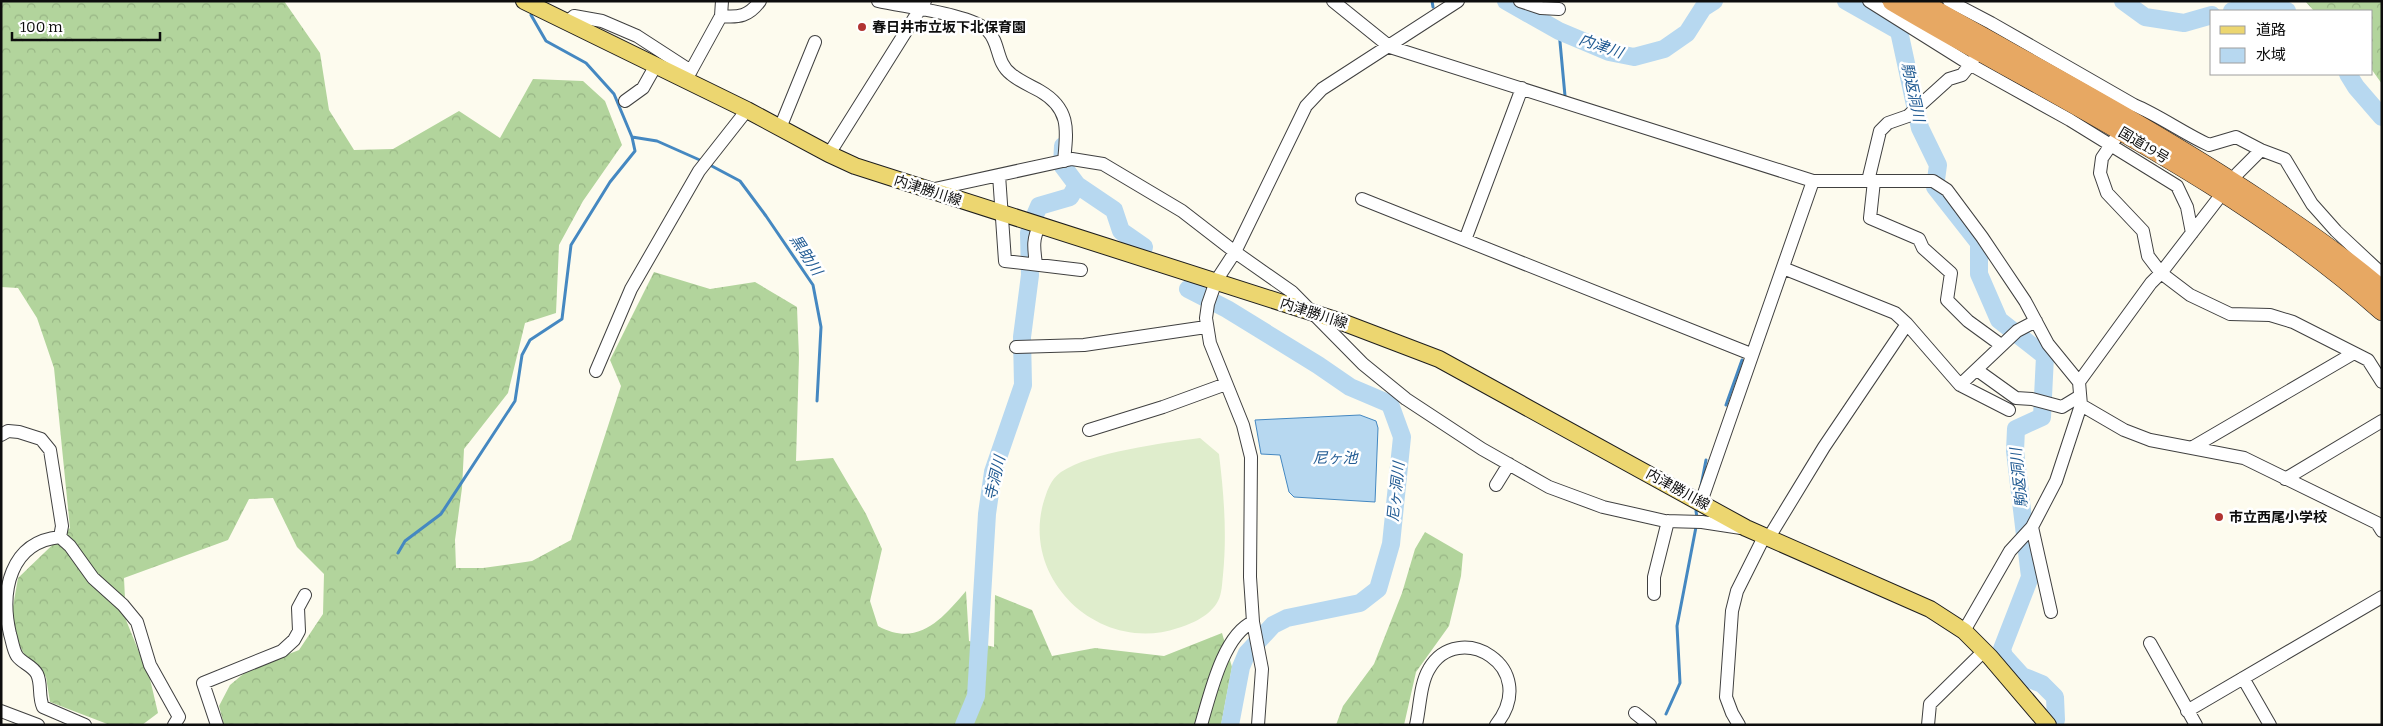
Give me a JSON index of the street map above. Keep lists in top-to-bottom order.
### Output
{
  "streets": {
    "highway": ["国道19号"],
    "main road": ["内津勝川線"]
  },
  "water": [
    "内津川",
    "駒返洞川",
    "黒助川",
    "尼ヶ池",
    "寺洞川",
    "尼ヶ洞川"
  ],
  "places": ["春日井市立坂下北保育園", "市立西尾小学校"],
  "legend": ["道路", "水域"],
  "scale_bar": "100 m"
}
